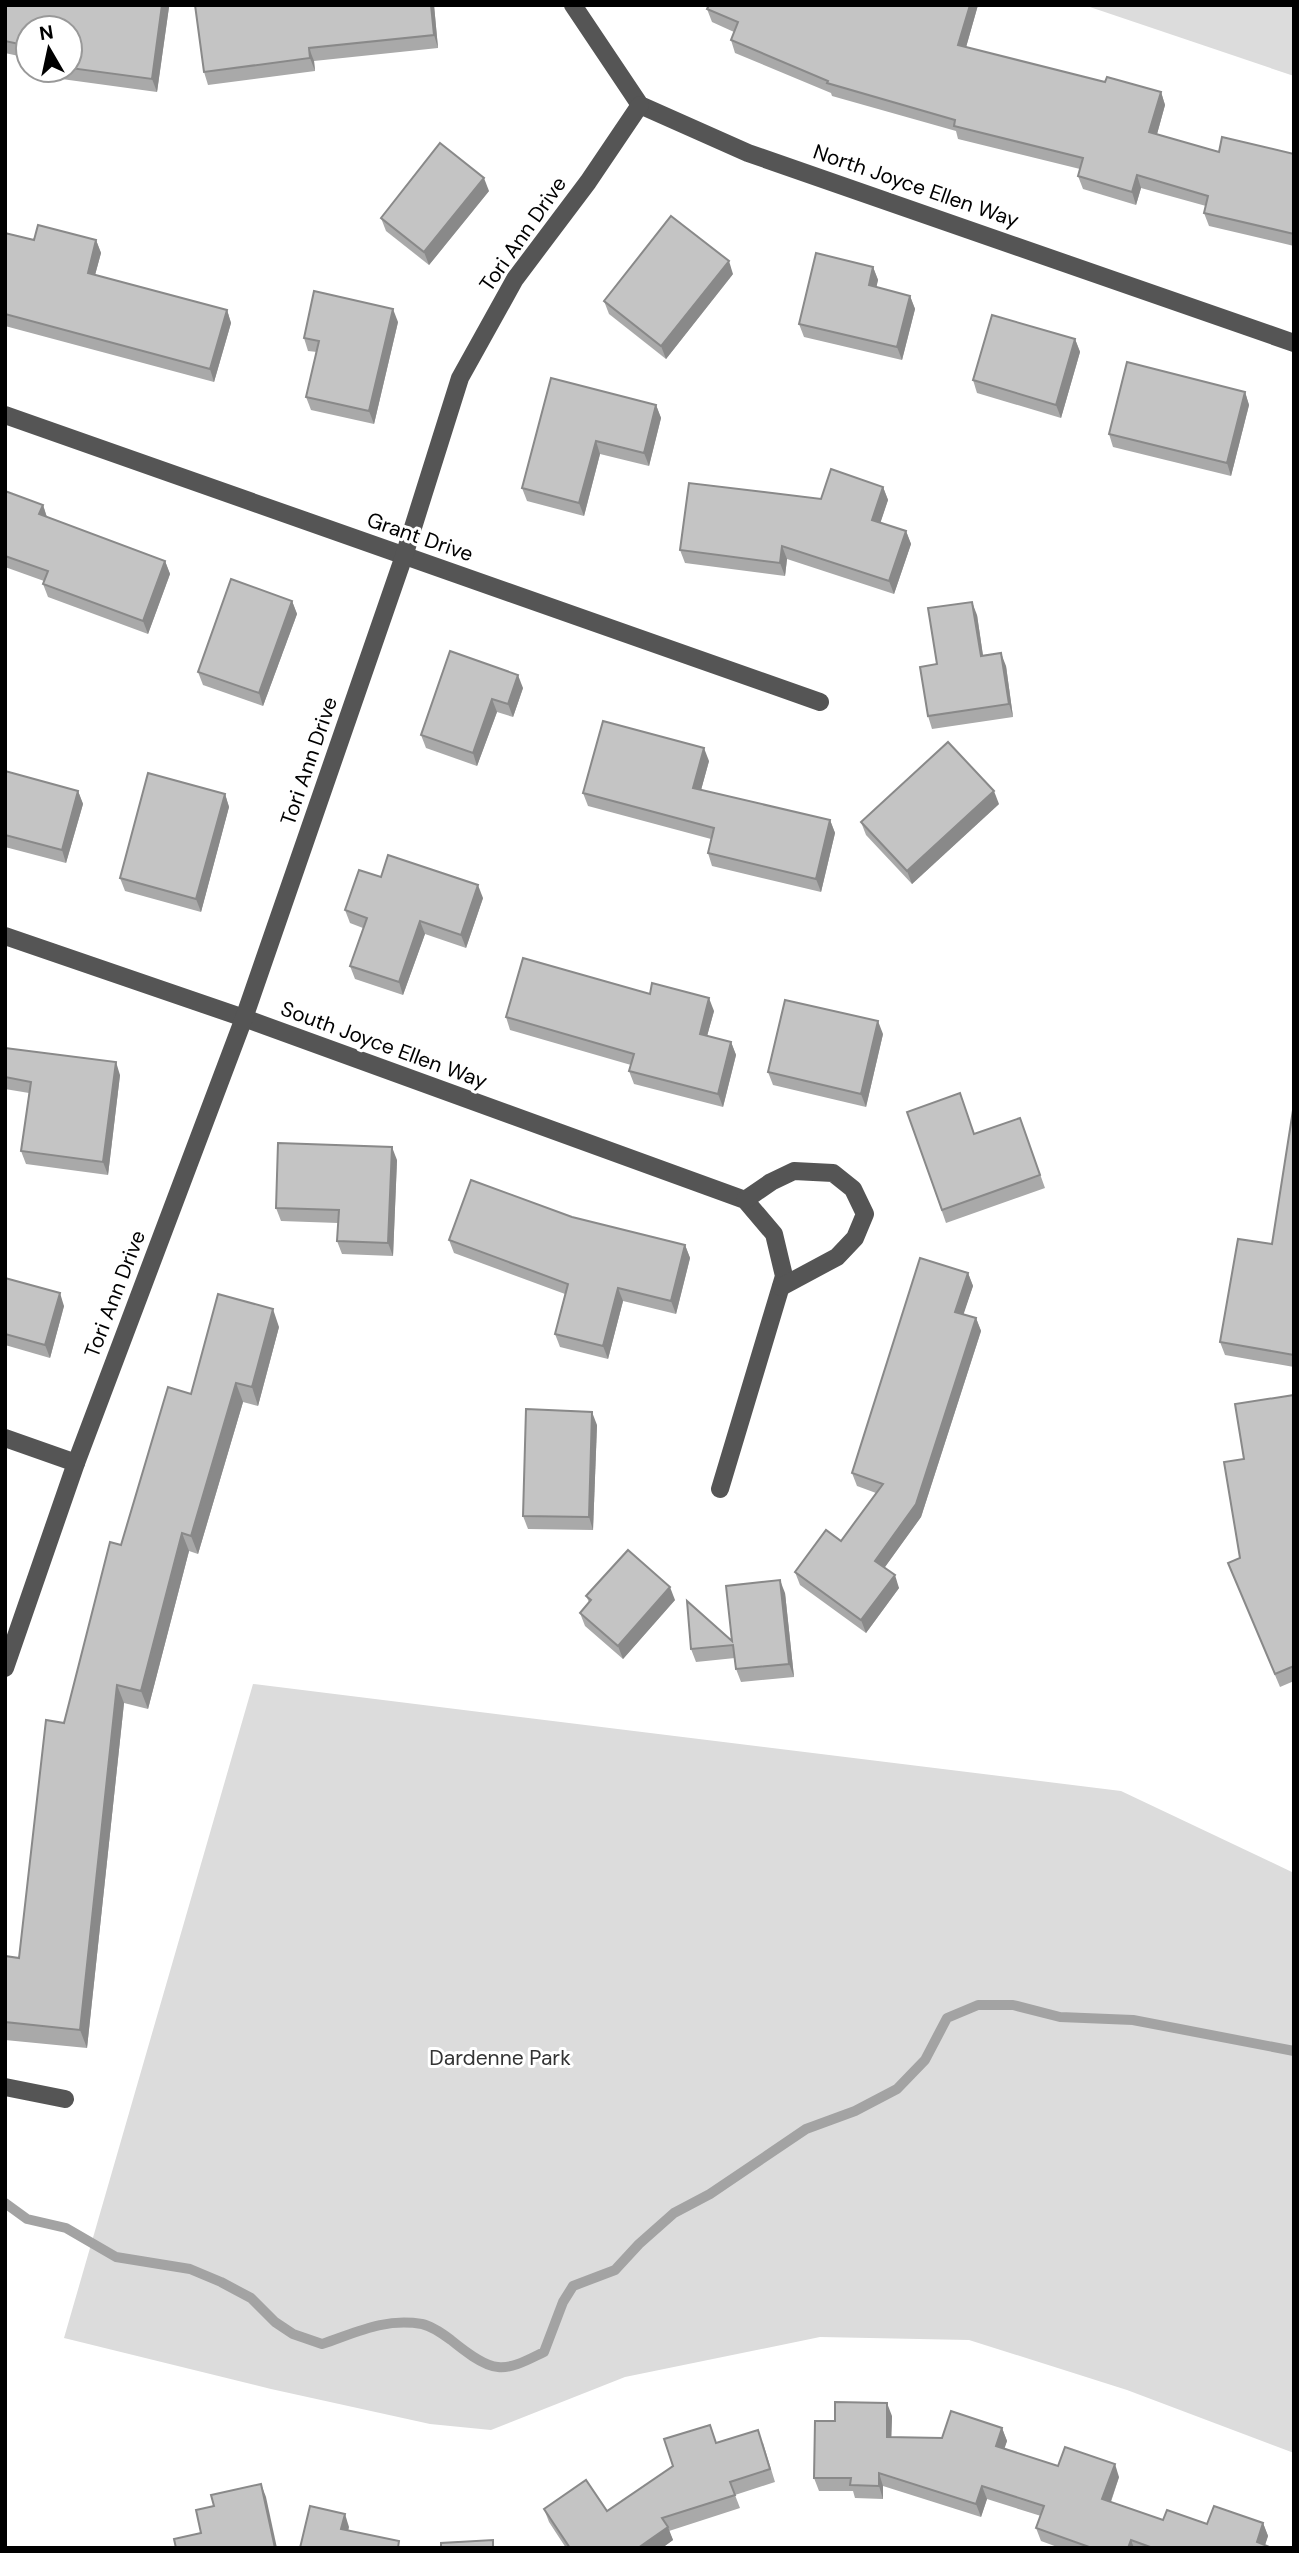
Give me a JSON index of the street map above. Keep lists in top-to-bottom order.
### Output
{
  "streets": {
    "street": [
      "North Joyce Ellen Way",
      "Tori Ann Drive",
      "Grant Drive",
      "South Joyce Ellen Way"
    ]
  },
  "crossings": [
    ["North Joyce Ellen Way", "Tori Ann Drive"],
    ["Tori Ann Drive", "Grant Drive"],
    ["Tori Ann Drive", "South Joyce Ellen Way"]
  ],
  "parks": ["Dardenne Park"],
  "north": "top"
}
